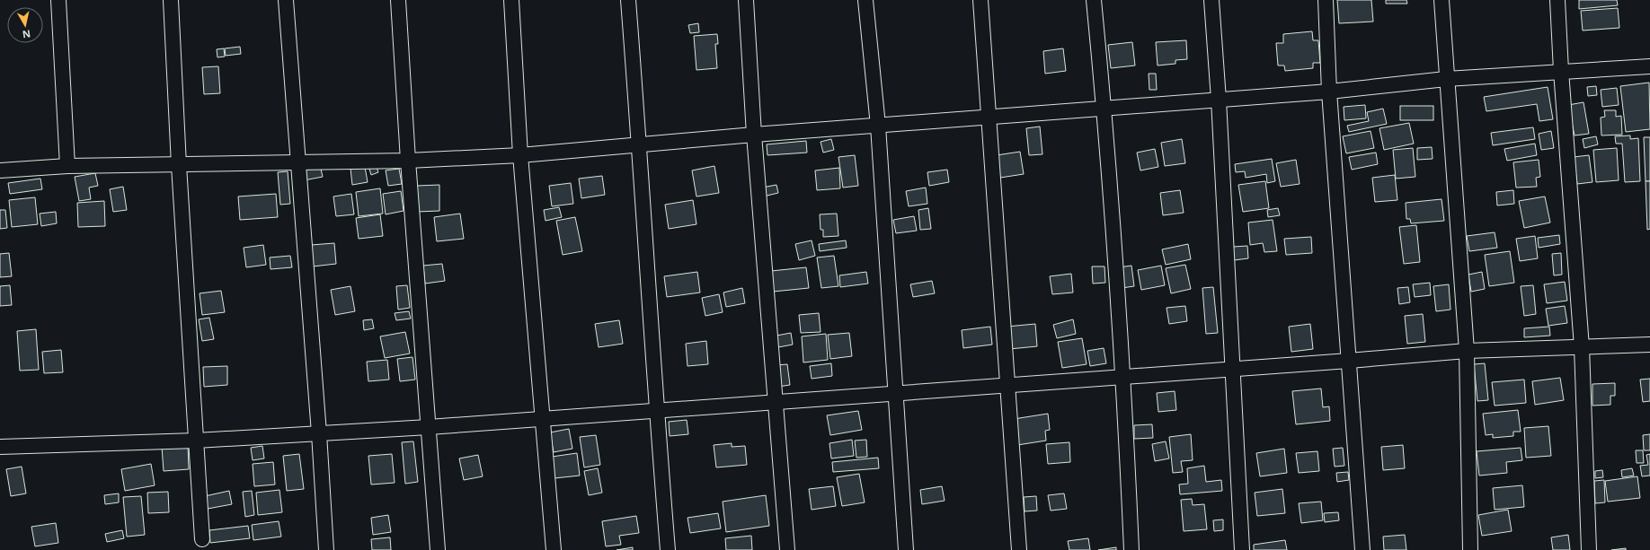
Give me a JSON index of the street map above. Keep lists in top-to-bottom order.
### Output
{
  "north": "bottom"
}
